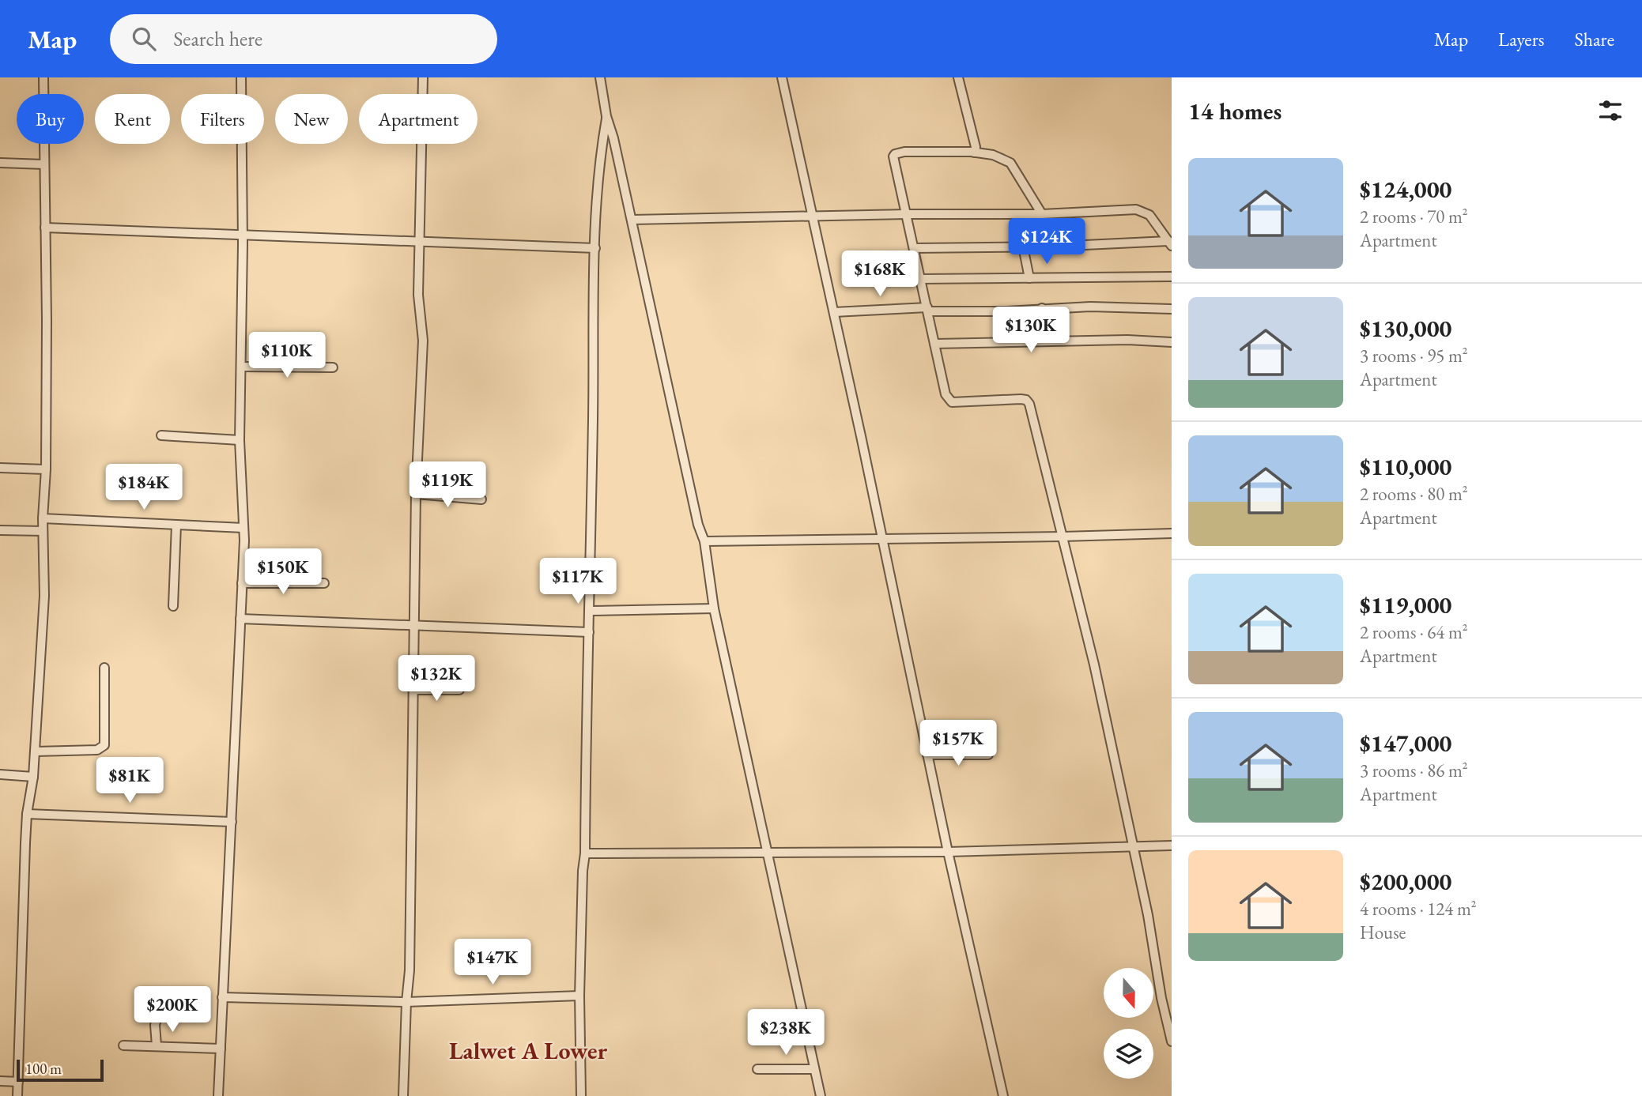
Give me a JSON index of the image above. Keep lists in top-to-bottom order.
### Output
{
  "districts": ["Lalwet A Lower"],
  "scale_bar": "100 m",
  "north": "bottom",
  "page": {
    "header": "Map",
    "search": "Search here",
    "nav": ["Map", "Layers", "Share"],
    "heading": "14 homes",
    "chip": [
      "Buy",
      "Rent",
      "Filters",
      "New",
      "Apartment"
    ],
    "list": [
      {
        "name": "$124,000",
        "note": "2 rooms · 70 m² · Apartment"
      },
      {
        "name": "$130,000",
        "note": "3 rooms · 95 m² · Apartment"
      },
      {
        "name": "$110,000",
        "note": "2 rooms · 80 m² · Apartment"
      },
      {
        "name": "$119,000",
        "note": "2 rooms · 64 m² · Apartment"
      },
      {
        "name": "$147,000",
        "note": "3 rooms · 86 m² · Apartment"
      },
      {
        "name": "$200,000",
        "note": "4 rooms · 124 m² · House"
      }
    ],
    "price": [
      "$124K",
      "$168K",
      "$130K",
      "$110K",
      "$119K",
      "$184K",
      "$150K",
      "$117K",
      "$132K",
      "$157K",
      "$81K",
      "$147K",
      "$200K",
      "$238K"
    ],
    "scale": "100 m"
  }
}
